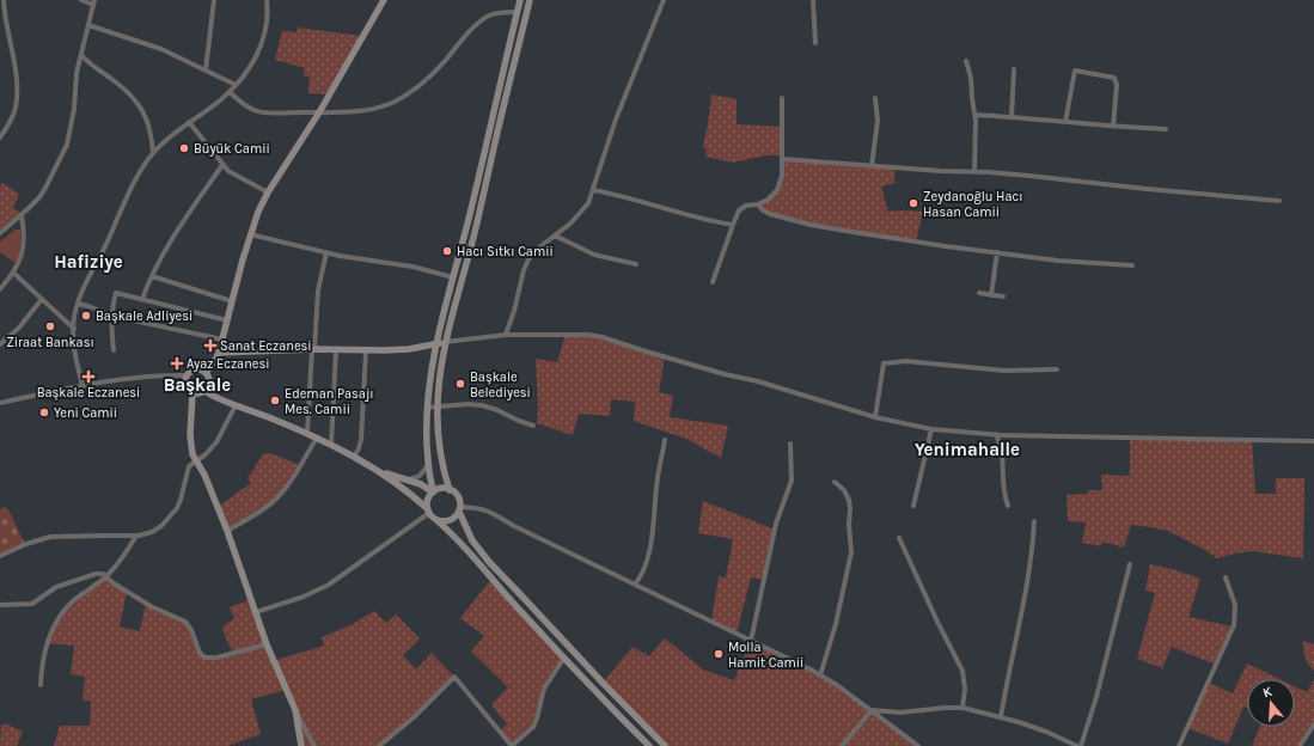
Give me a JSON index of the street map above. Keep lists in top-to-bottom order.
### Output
{
  "districts": ["Hafiziye", "Başkale", "Yenimahalle"],
  "places": {
    "other": [
      "Büyük Camii",
      "Zeydanoğlu Hacı Hasan Camii",
      "Hacı Sıtkı Camii",
      "Başkale Adliyesi",
      "Ziraat Bankası",
      "Başkale Belediyesi",
      "Edeman Pasajı Mes. Camii",
      "Yeni Camii",
      "Molla Hamit Camii"
    ],
    "health": ["Sanat Eczanesi", "Ayaz Eczanesi", "Başkale Eczanesi"]
  },
  "north": "top"
}
